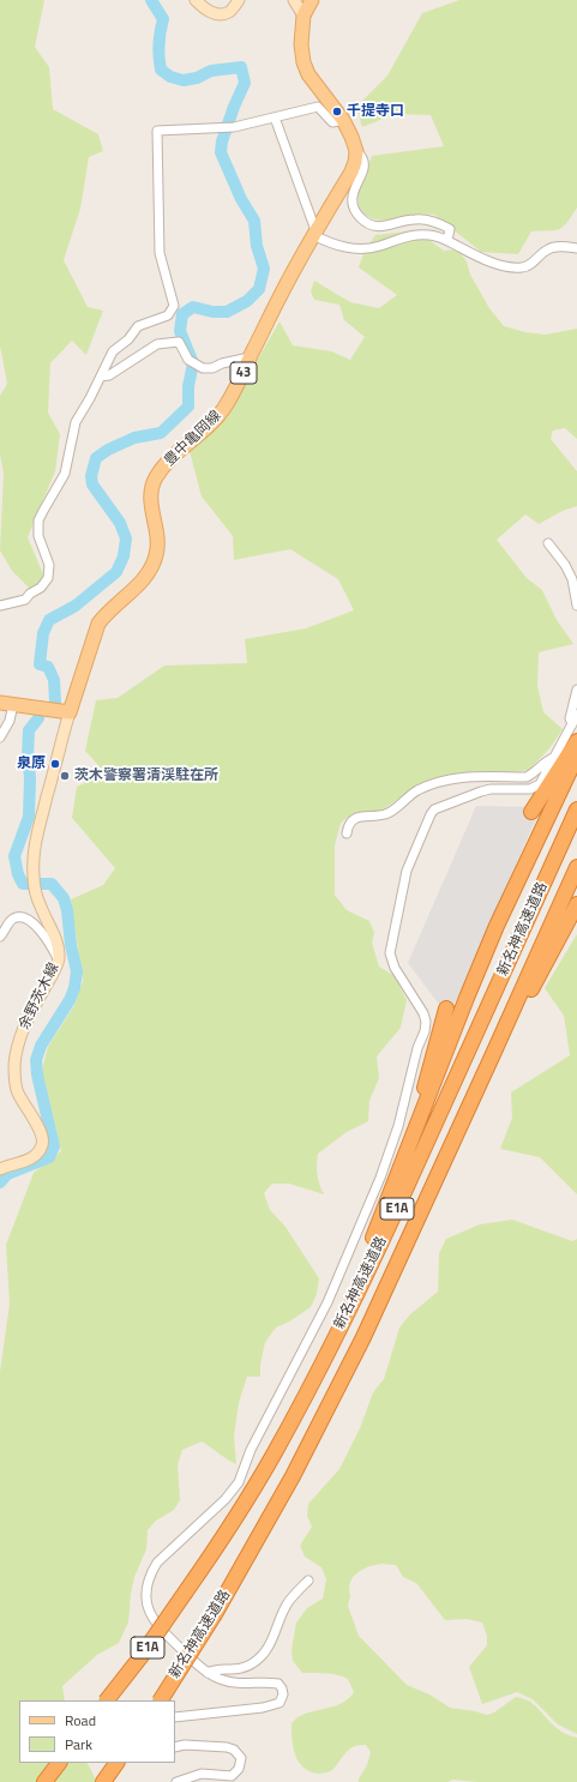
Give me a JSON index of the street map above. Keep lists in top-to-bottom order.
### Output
{
  "streets": {
    "highway": ["新名神高速道路", "E1A"],
    "main road": ["43", "豊中亀岡線", "余野茨木線"]
  },
  "crossings": [
    ["豊中亀岡線", "余野茨木線"]
  ],
  "places": ["千提寺口", "泉原", "茨木警察署清渓駐在所"],
  "legend": ["Road", "Park"]
}
